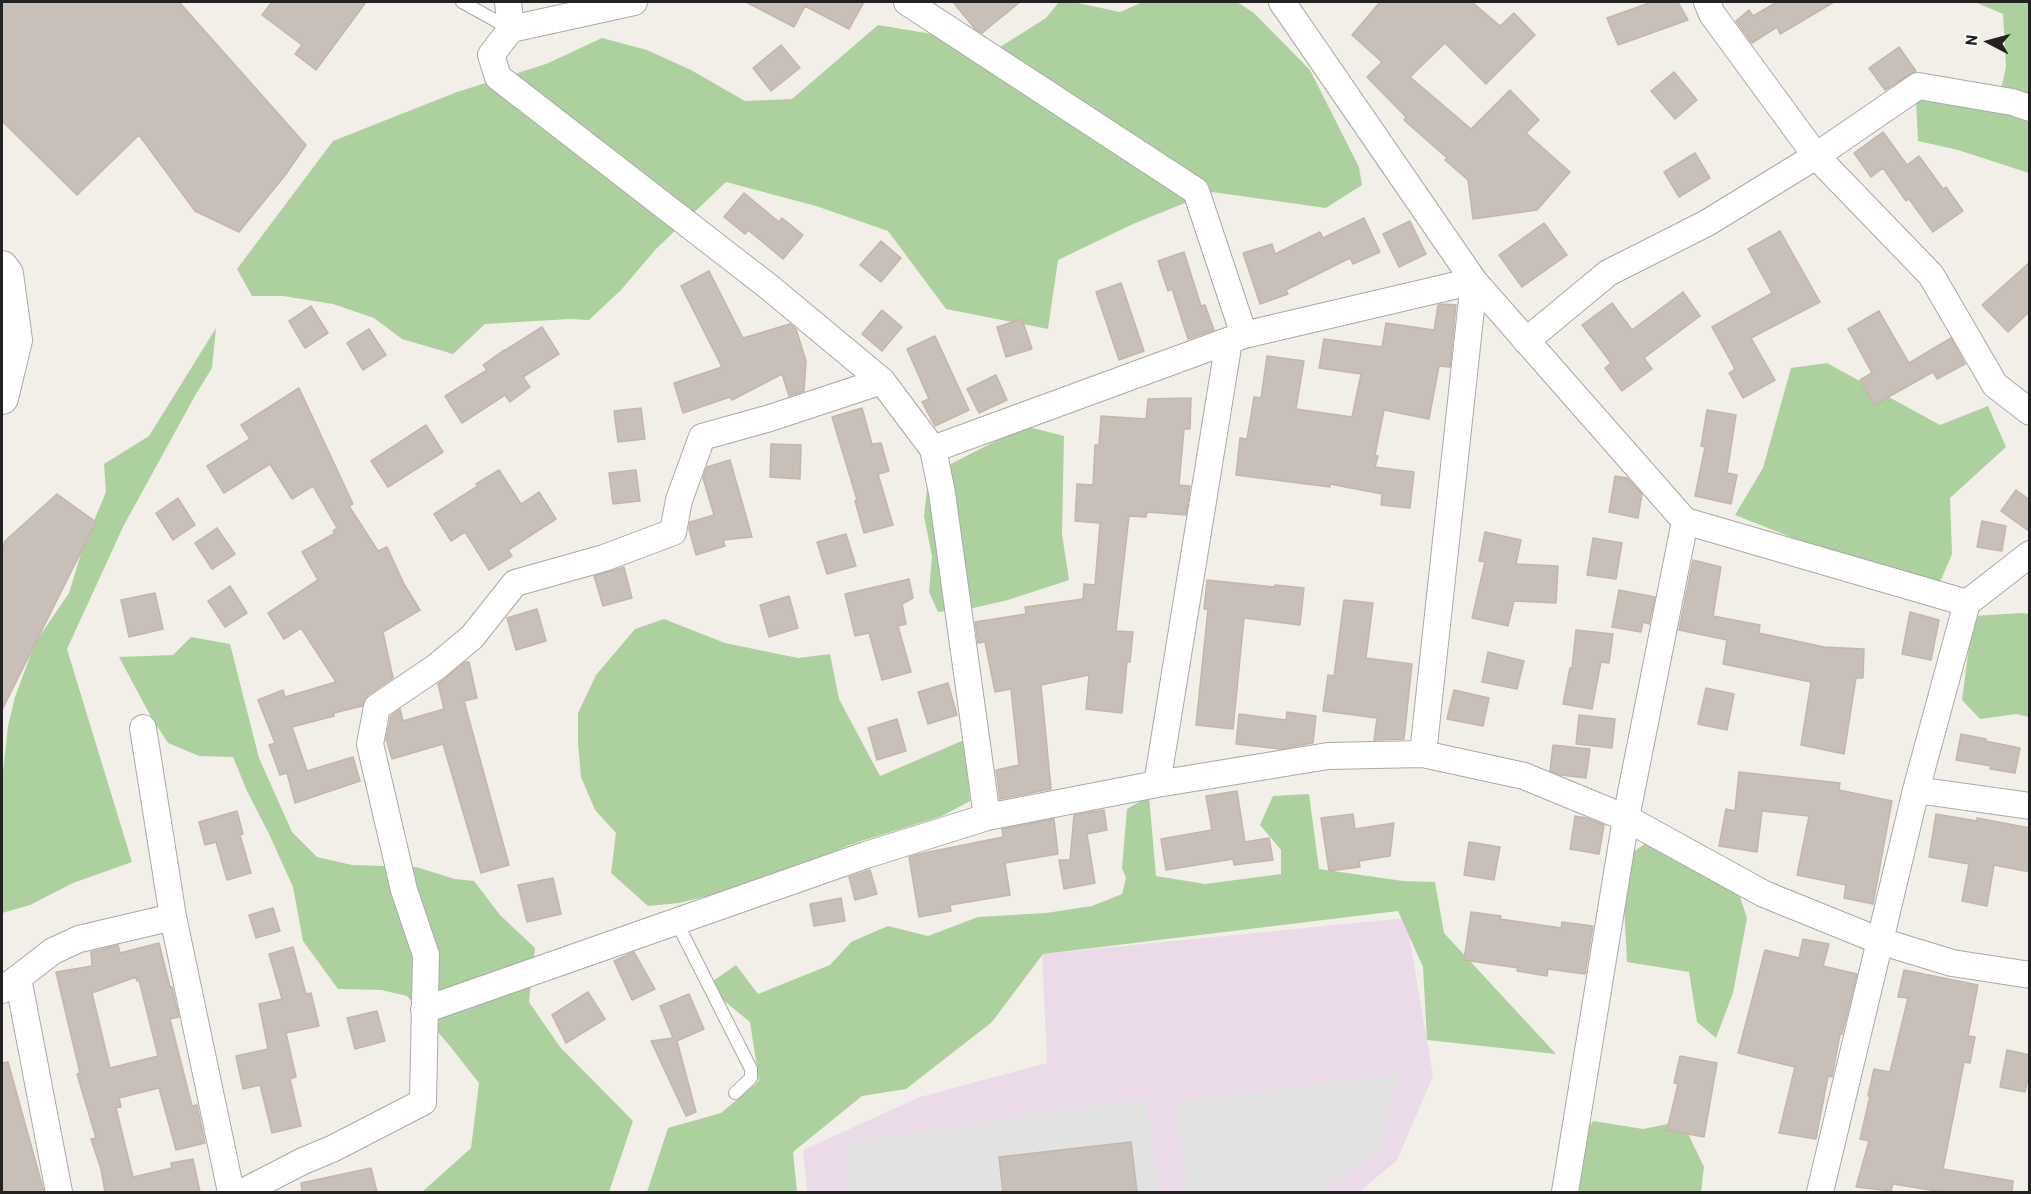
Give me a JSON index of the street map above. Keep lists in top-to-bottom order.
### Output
{
  "north": "left"
}
